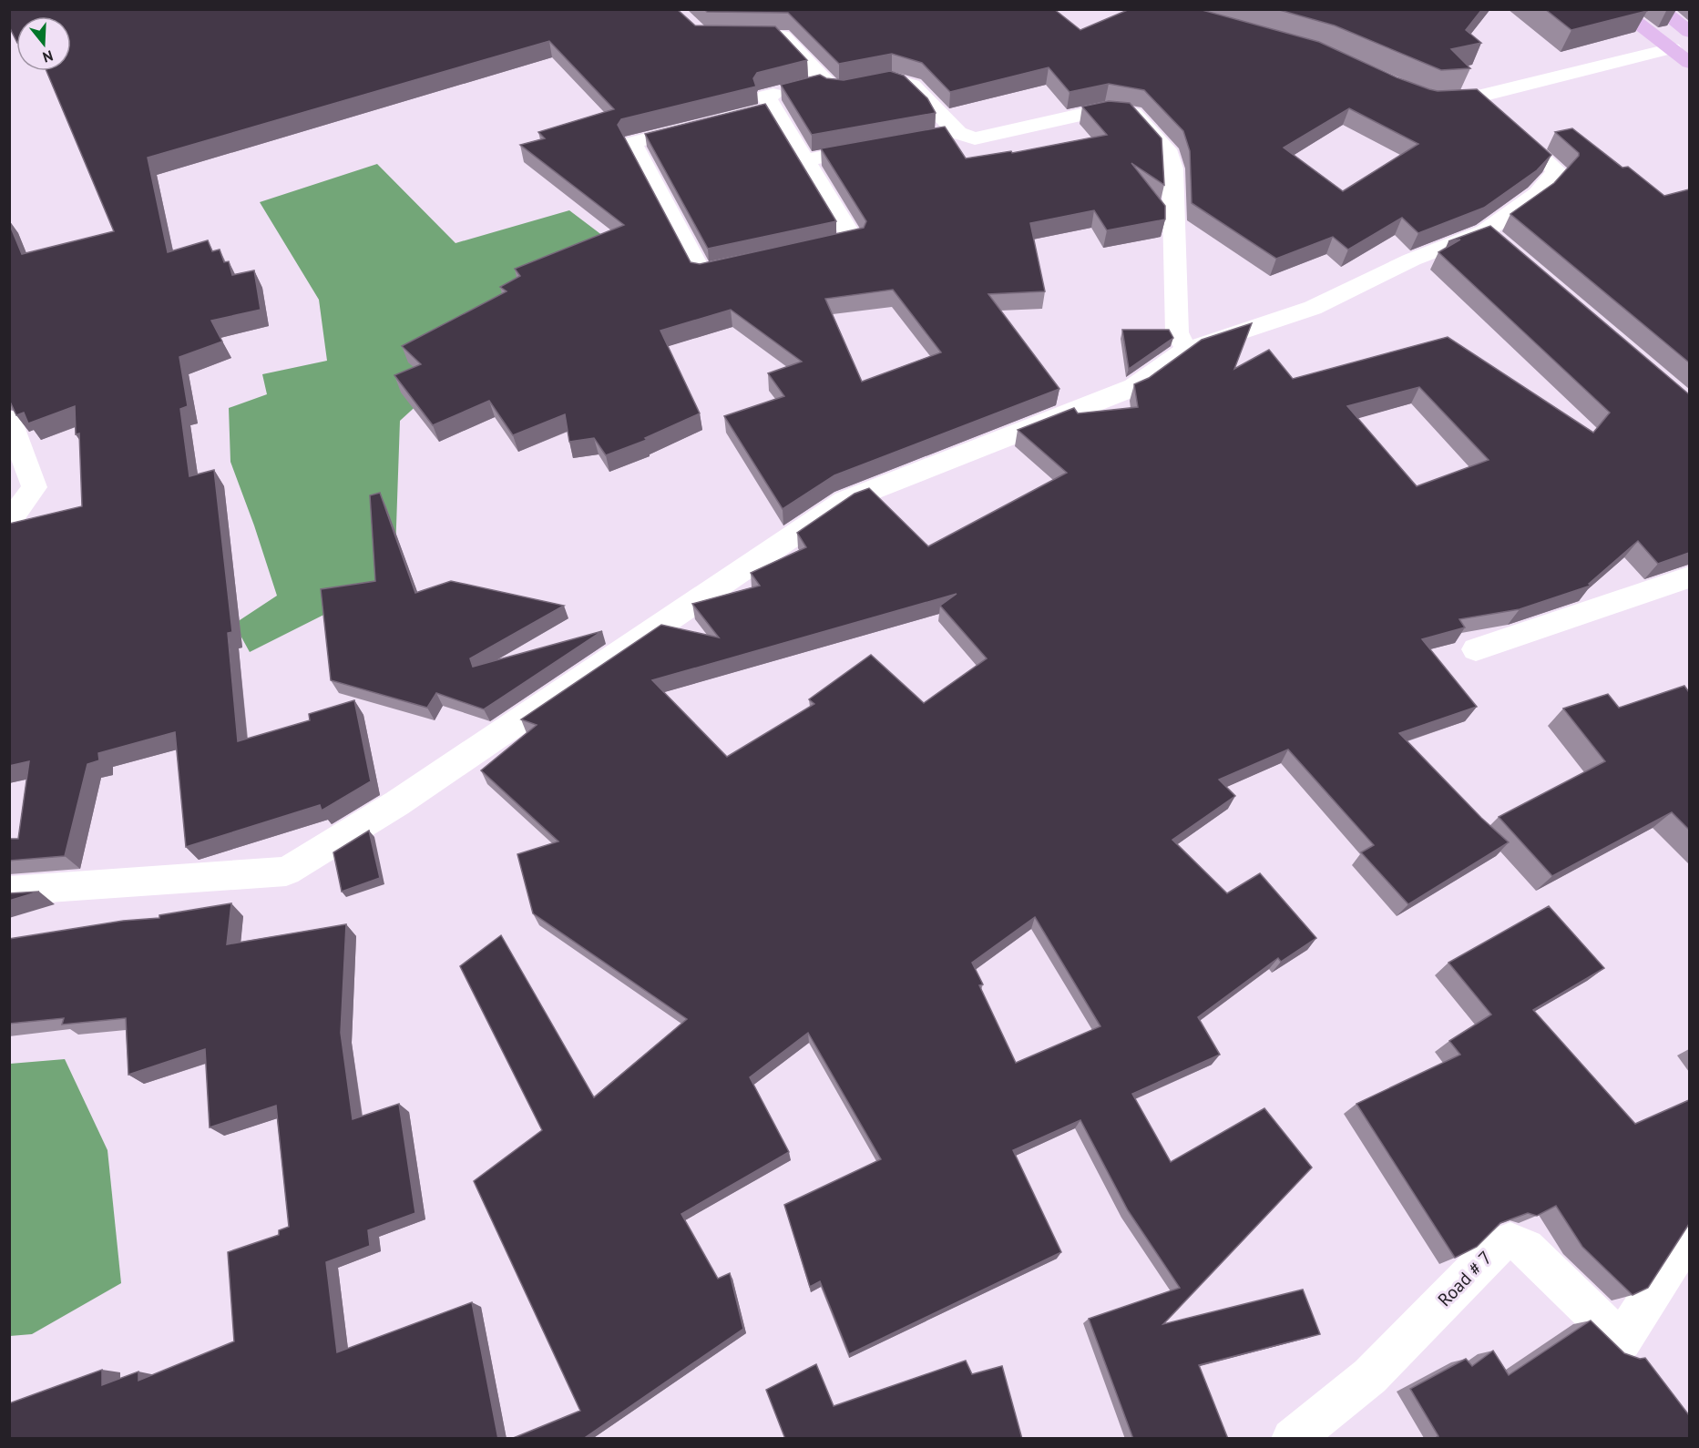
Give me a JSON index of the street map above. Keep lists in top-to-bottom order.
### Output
{
  "streets": {
    "street": ["Road # 7"]
  },
  "north": "bottom"
}
